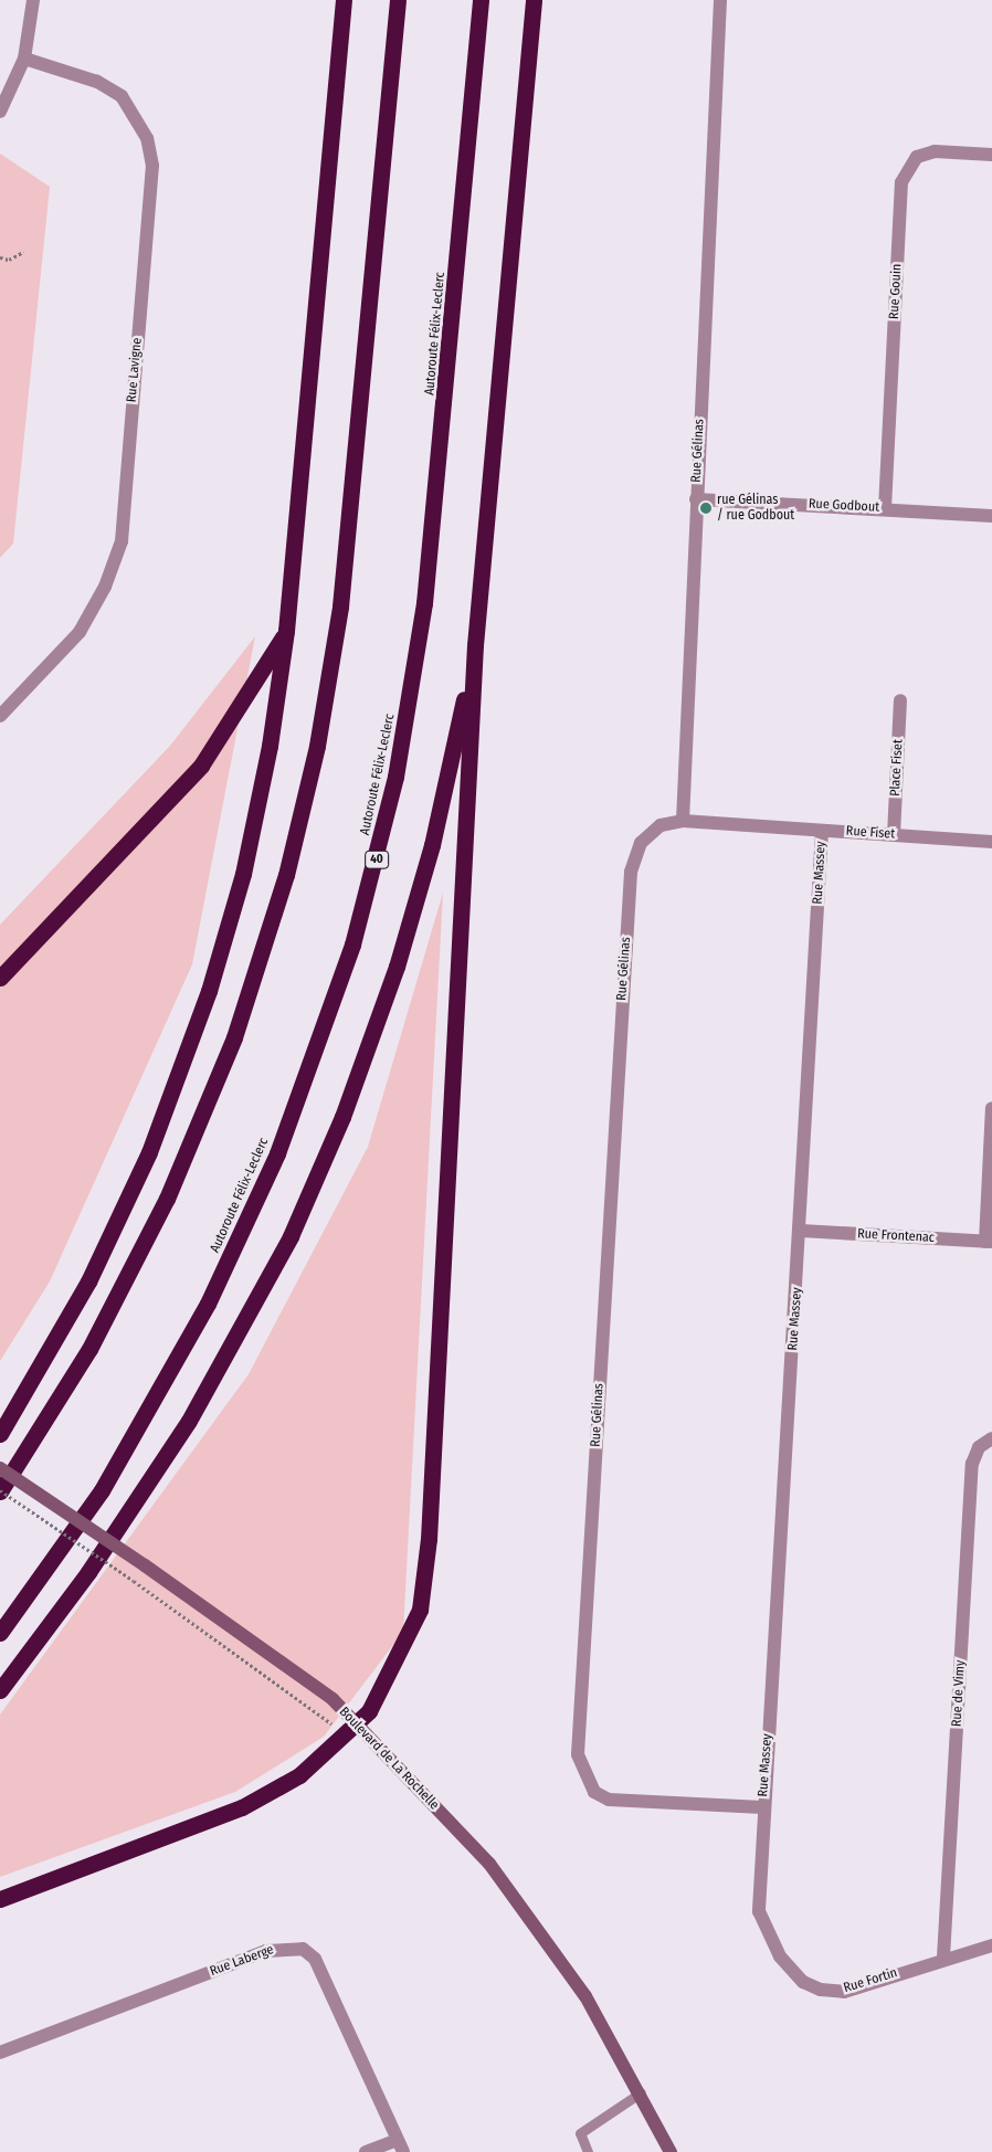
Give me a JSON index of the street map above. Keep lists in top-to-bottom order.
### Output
{
  "streets": {
    "highway": ["Autoroute Félix-Leclerc", "40"],
    "street": [
      "Rue Gouin",
      "Rue Lavigne",
      "Rue Gélinas",
      "Rue Godbout",
      "Place Fiset",
      "Rue Fiset",
      "Rue Massey",
      "Rue Frontenac",
      "Rue de Vimy",
      "Boulevard de La Rochelle",
      "Rue Laberge",
      "Rue Fortin"
    ]
  },
  "crossings": [
    ["Rue Gouin", "Rue Godbout"],
    ["Rue Gélinas", "Rue Godbout"],
    ["Rue Gélinas", "Rue Fiset"],
    ["Rue Gélinas", "Rue Massey"],
    ["Rue Gélinas", "Rue Fortin"],
    ["Place Fiset", "Rue Fiset"],
    ["Rue Fiset", "Rue Massey"],
    ["Rue Massey", "Rue Frontenac"],
    ["Rue Massey", "Rue Fortin"],
    ["Rue de Vimy", "Rue Fortin"]
  ],
  "places": ["rue Gélinas / rue Godbout"]
}
